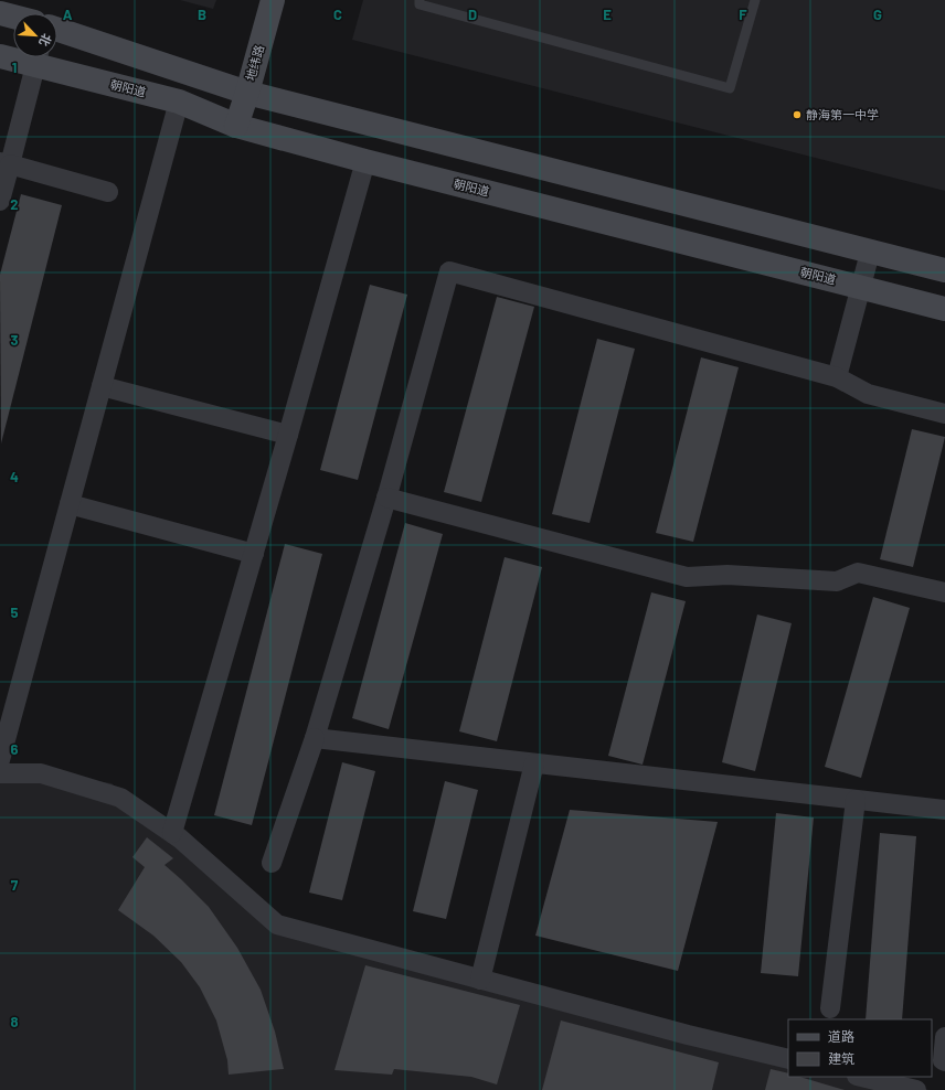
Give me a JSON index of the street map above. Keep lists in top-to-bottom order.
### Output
{
  "streets": {
    "main road": ["地纬路", "朝阳道"]
  },
  "crossings": [
    ["地纬路", "朝阳道"]
  ],
  "places": ["静海第一中学"],
  "legend": ["道路", "建筑"],
  "north": "bottom right",
  "grid": {
    "columns": [
      "A",
      "B",
      "C",
      "D",
      "E",
      "F",
      "G"
    ],
    "rows": [
      "1",
      "2",
      "3",
      "4",
      "5",
      "6",
      "7",
      "8"
    ]
  }
}
